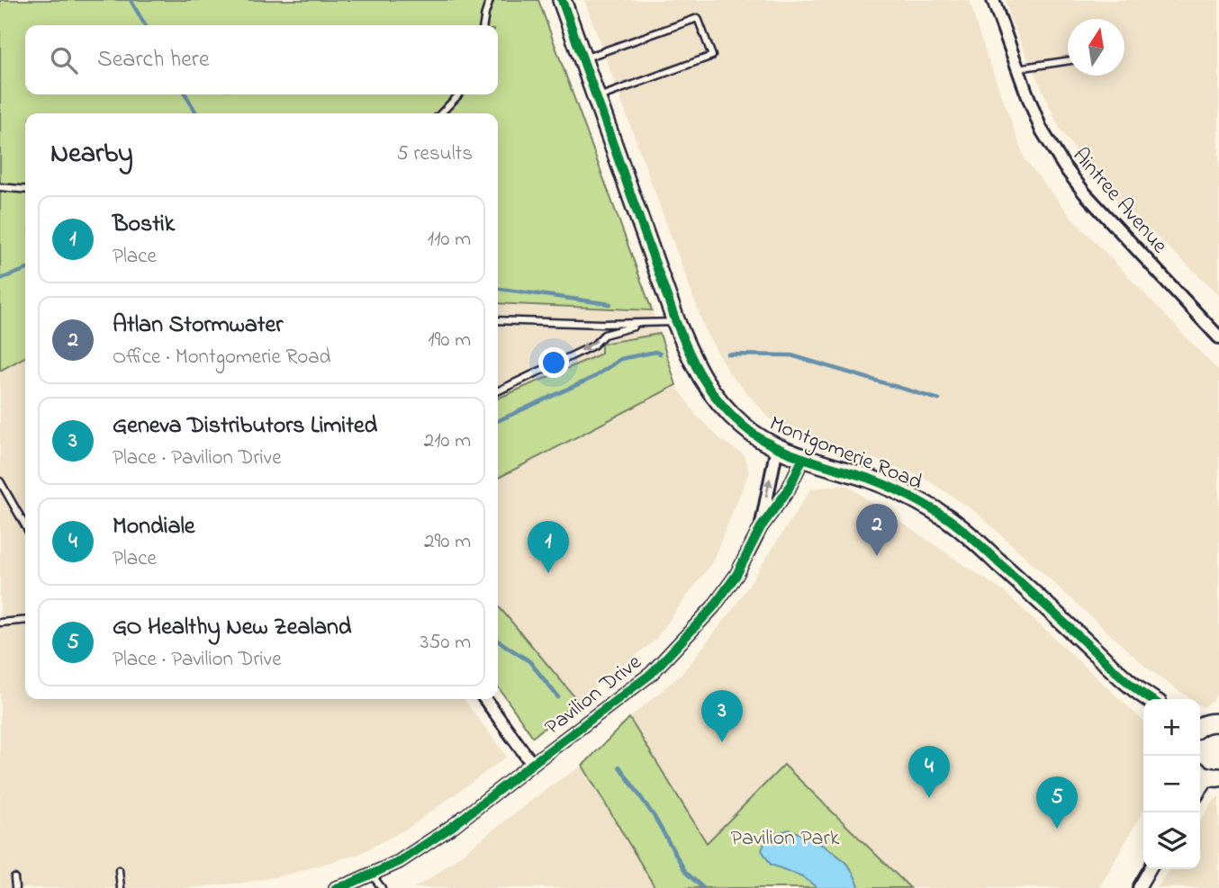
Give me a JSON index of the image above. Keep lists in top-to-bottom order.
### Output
{
  "streets": {
    "street": ["Aintree Avenue", "Montgomerie Road", "Pavilion Drive"]
  },
  "crossings": [
    ["Montgomerie Road", "Pavilion Drive"]
  ],
  "parks": ["Pavilion Park"],
  "north": "top",
  "page": {
    "search": "Search here",
    "heading": ["Nearby", "5 results"],
    "list": [
      {
        "mark": "1",
        "name": "Bostik",
        "note": "Place",
        "value": "110 m"
      },
      {
        "mark": "2",
        "name": "Atlan Stormwater",
        "note": "Office · Montgomerie Road",
        "value": "190 m"
      },
      {
        "mark": "3",
        "name": "Geneva Distributors Limited",
        "note": "Place · Pavilion Drive",
        "value": "210 m"
      },
      {
        "mark": "4",
        "name": "Mondiale",
        "note": "Place",
        "value": "290 m"
      },
      {
        "mark": "5",
        "name": "GO Healthy New Zealand",
        "note": "Place · Pavilion Drive",
        "value": "350 m"
      }
    ],
    "pins": [
      "2",
      "1",
      "3",
      "4",
      "5"
    ],
    "map_buttons": ["+", "−"]
  }
}
